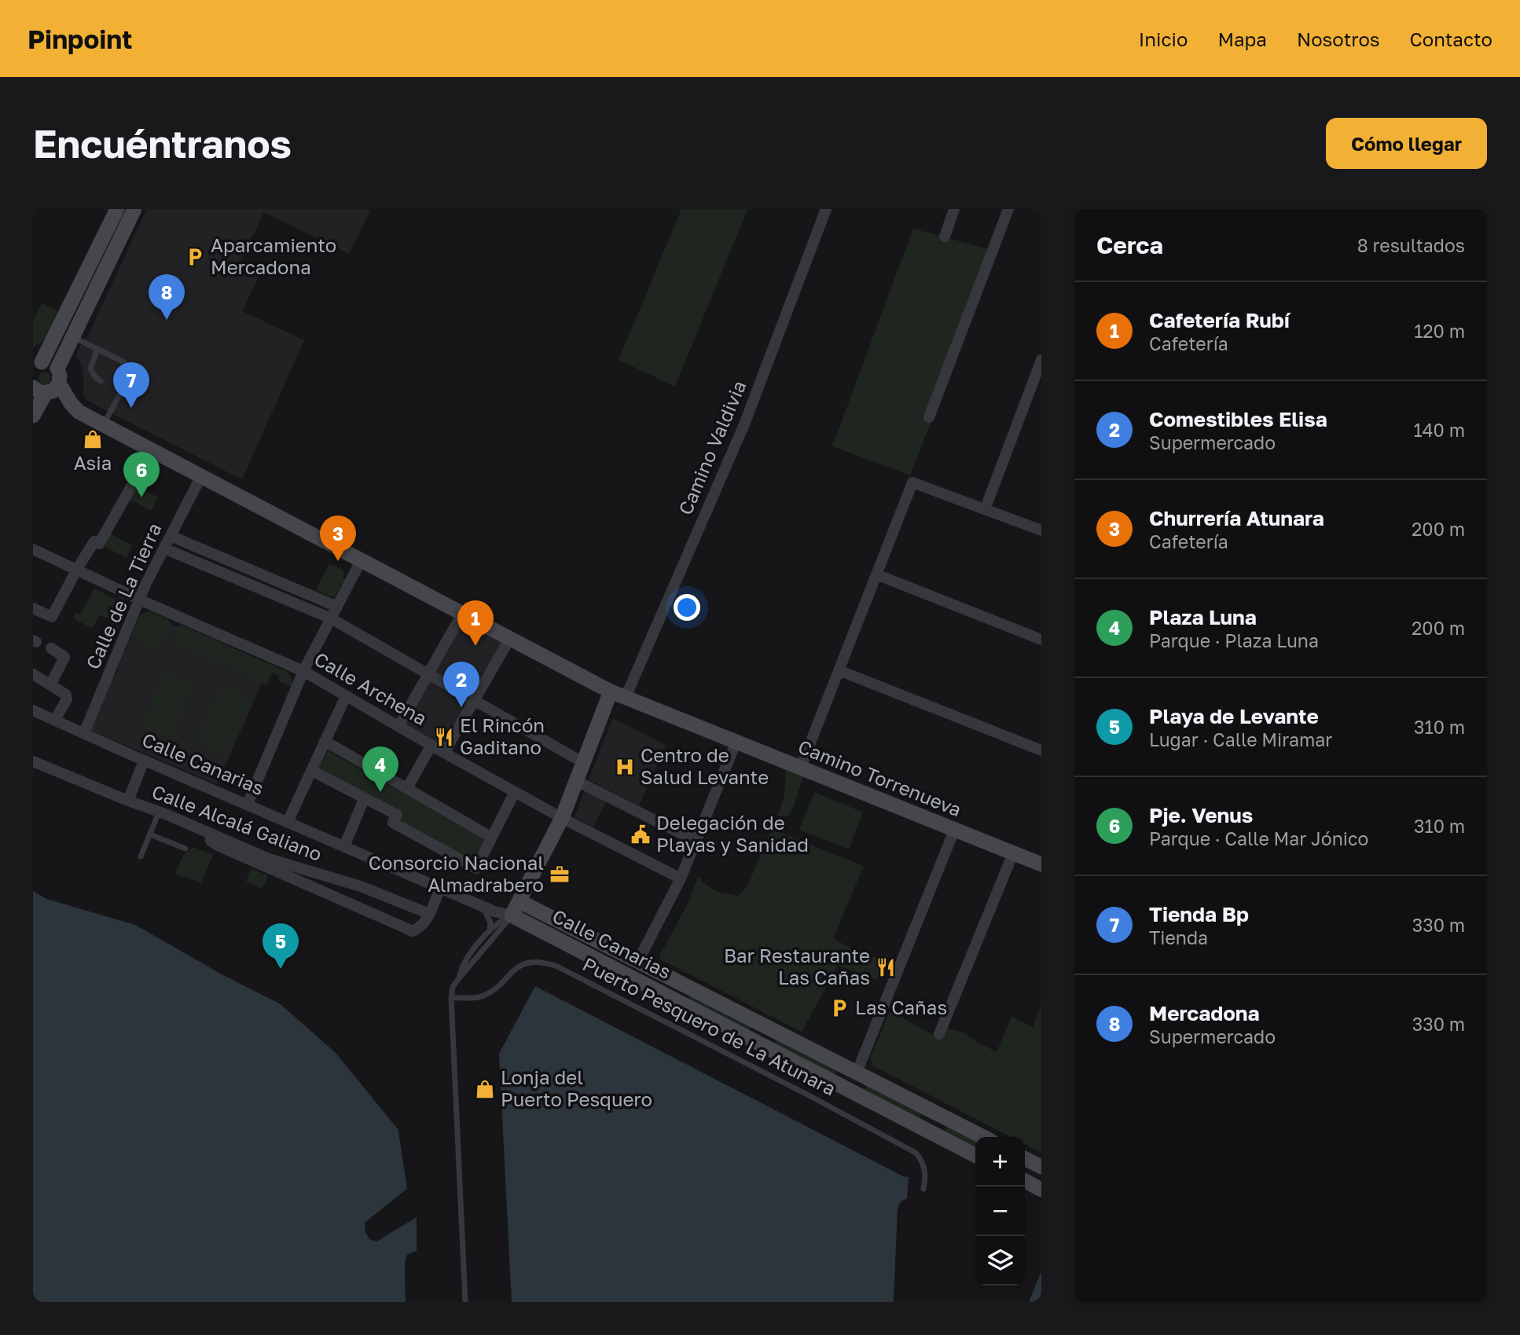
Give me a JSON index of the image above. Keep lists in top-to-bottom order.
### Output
{
  "streets": {
    "main road": ["Calle Canarias", "Camino Torrenueva"],
    "street": [
      "Camino Valdivia",
      "Calle de La Tierra",
      "Calle Archena",
      "Calle Alcalá Galiano"
    ],
    "lane": ["Puerto Pesquero de La Atunara"]
  },
  "crossings": [
    ["Camino Valdivia", "Camino Torrenueva"],
    ["Calle de La Tierra", "Calle Archena"],
    ["Calle de La Tierra", "Calle Canarias"],
    ["Calle de La Tierra", "Camino Torrenueva"]
  ],
  "places": {
    "parking": ["Aparcamiento Mercadona", "Las Cañas"],
    "shop": ["Asia", "Lonja del Puerto Pesquero"],
    "restaurant": ["El Rincón Gaditano", "Bar Restaurante Las Cañas"],
    "hospital": ["Centro de Salud Levante"],
    "public building": ["Delegación de Playas y Sanidad"],
    "office": ["Consorcio Nacional Almadrabero"]
  },
  "page": {
    "header": "Pinpoint",
    "nav": [
      "Inicio",
      "Mapa",
      "Nosotros",
      "Contacto"
    ],
    "buttons": "Cómo llegar",
    "title": "Encuéntranos",
    "heading": ["Cerca", "8 resultados"],
    "pins": [
      "8",
      "7",
      "6",
      "3",
      "1",
      "2",
      "4",
      "5"
    ],
    "list": [
      {
        "mark": "1",
        "name": "Cafetería Rubí",
        "note": "Cafetería",
        "value": "120 m"
      },
      {
        "mark": "2",
        "name": "Comestibles Elisa",
        "note": "Supermercado",
        "value": "140 m"
      },
      {
        "mark": "3",
        "name": "Churrería Atunara",
        "note": "Cafetería",
        "value": "200 m"
      },
      {
        "mark": "4",
        "name": "Plaza Luna",
        "note": "Parque · Plaza Luna",
        "value": "200 m"
      },
      {
        "mark": "5",
        "name": "Playa de Levante",
        "note": "Lugar · Calle Miramar",
        "value": "310 m"
      },
      {
        "mark": "6",
        "name": "Pje. Venus",
        "note": "Parque · Calle Mar Jónico",
        "value": "310 m"
      },
      {
        "mark": "7",
        "name": "Tienda Bp",
        "note": "Tienda",
        "value": "330 m"
      },
      {
        "mark": "8",
        "name": "Mercadona",
        "note": "Supermercado",
        "value": "330 m"
      }
    ],
    "map_buttons": ["+", "−"]
  }
}
